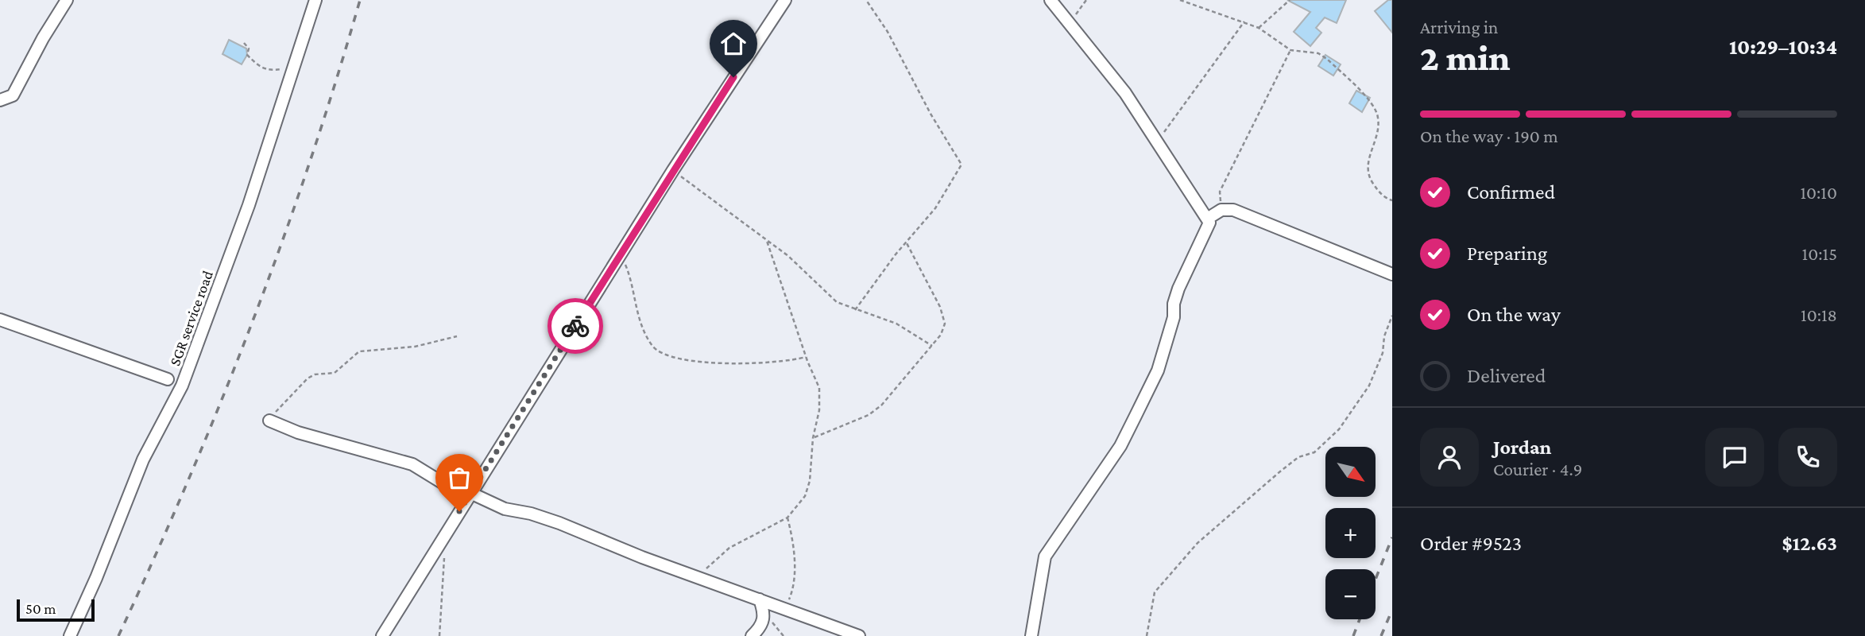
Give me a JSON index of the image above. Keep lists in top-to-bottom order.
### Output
{
  "streets": {
    "street": ["SGR service road"]
  },
  "scale_bar": "50 m",
  "north": "bottom right",
  "page": {
    "heading": ["2 min", "Arriving in", "10:29–10:34"],
    "panel": [
      "Jordan",
      "Courier · 4.9",
      "Order #9523",
      "$12.63"
    ],
    "bar": "On the way · 190 m",
    "list": [
      ["Confirmed", "10:10"],
      ["Preparing", "10:15"],
      ["On the way", "10:18"],
      "Delivered"
    ],
    "map_buttons": ["+", "−"],
    "scale": "50 m"
  }
}
